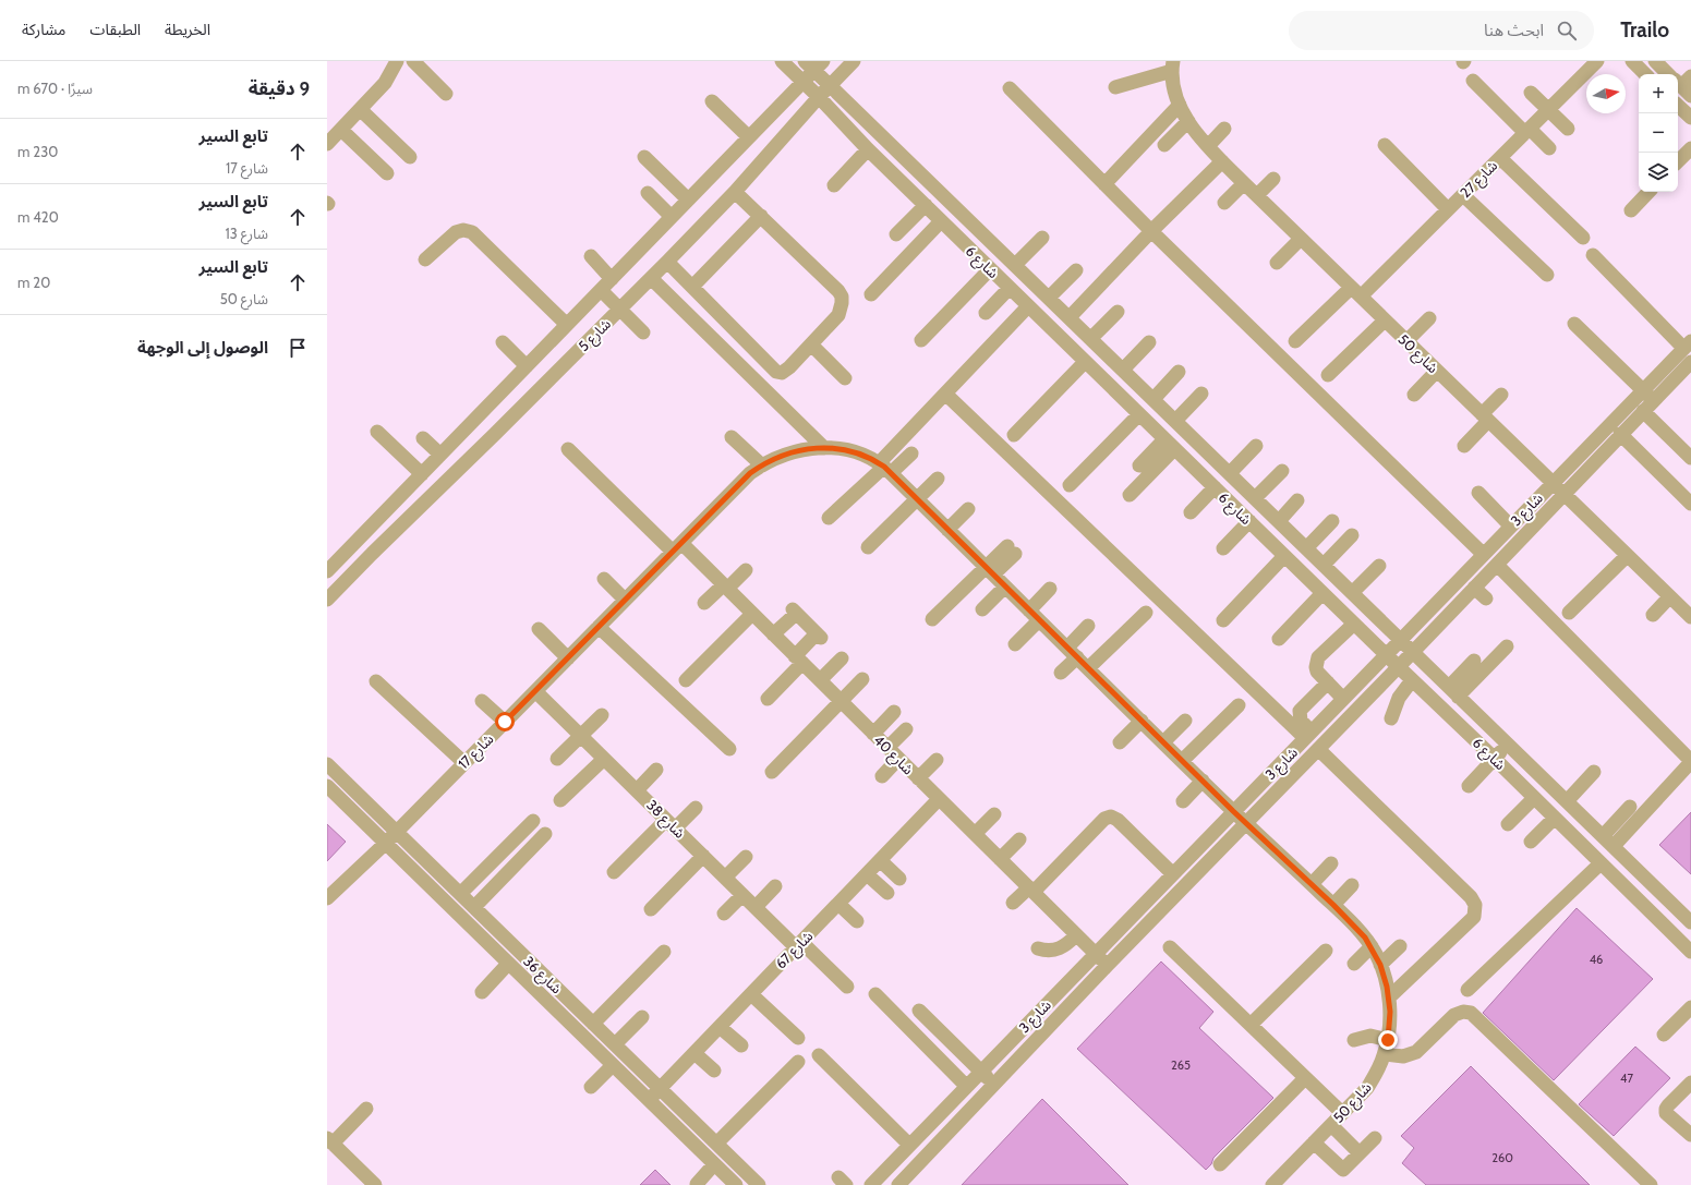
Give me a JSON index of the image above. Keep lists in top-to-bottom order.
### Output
{
  "streets": {
    "street": [
      "شارع 27",
      "شارع 6",
      "شارع 5",
      "شارع 50",
      "شارع 3",
      "شارع 17",
      "شارع 40",
      "شارع 38",
      "شارع 67",
      "شارع 36"
    ]
  },
  "crossings": [
    ["شارع 27", "شارع 50"],
    ["شارع 6", "شارع 5"],
    ["شارع 6", "شارع 3"],
    ["شارع 50", "شارع 3"],
    ["شارع 50", "شارع 17"],
    ["شارع 3", "شارع 40"],
    ["شارع 17", "شارع 40"],
    ["شارع 17", "شارع 38"],
    ["شارع 17", "شارع 36"],
    ["شارع 40", "شارع 67"],
    ["شارع 38", "شارع 67"],
    ["شارع 67", "شارع 36"]
  ],
  "house_numbers": [
    "46",
    "265",
    "47",
    "260"
  ],
  "north": "right",
  "page": {
    "header": "Trailo",
    "search": "ابحث هنا",
    "nav": ["الخريطة", "الطبقات", "مشاركة"],
    "heading": ["9 دقيقة", "سيرًا · 670 m"],
    "map_buttons": ["+", "−"],
    "list": [
      ["تابع السير", "شارع 17", "230 m"],
      ["تابع السير", "شارع 13", "420 m"],
      ["تابع السير", "شارع 50", "20 m"],
      "الوصول إلى الوجهة"
    ]
  }
}
